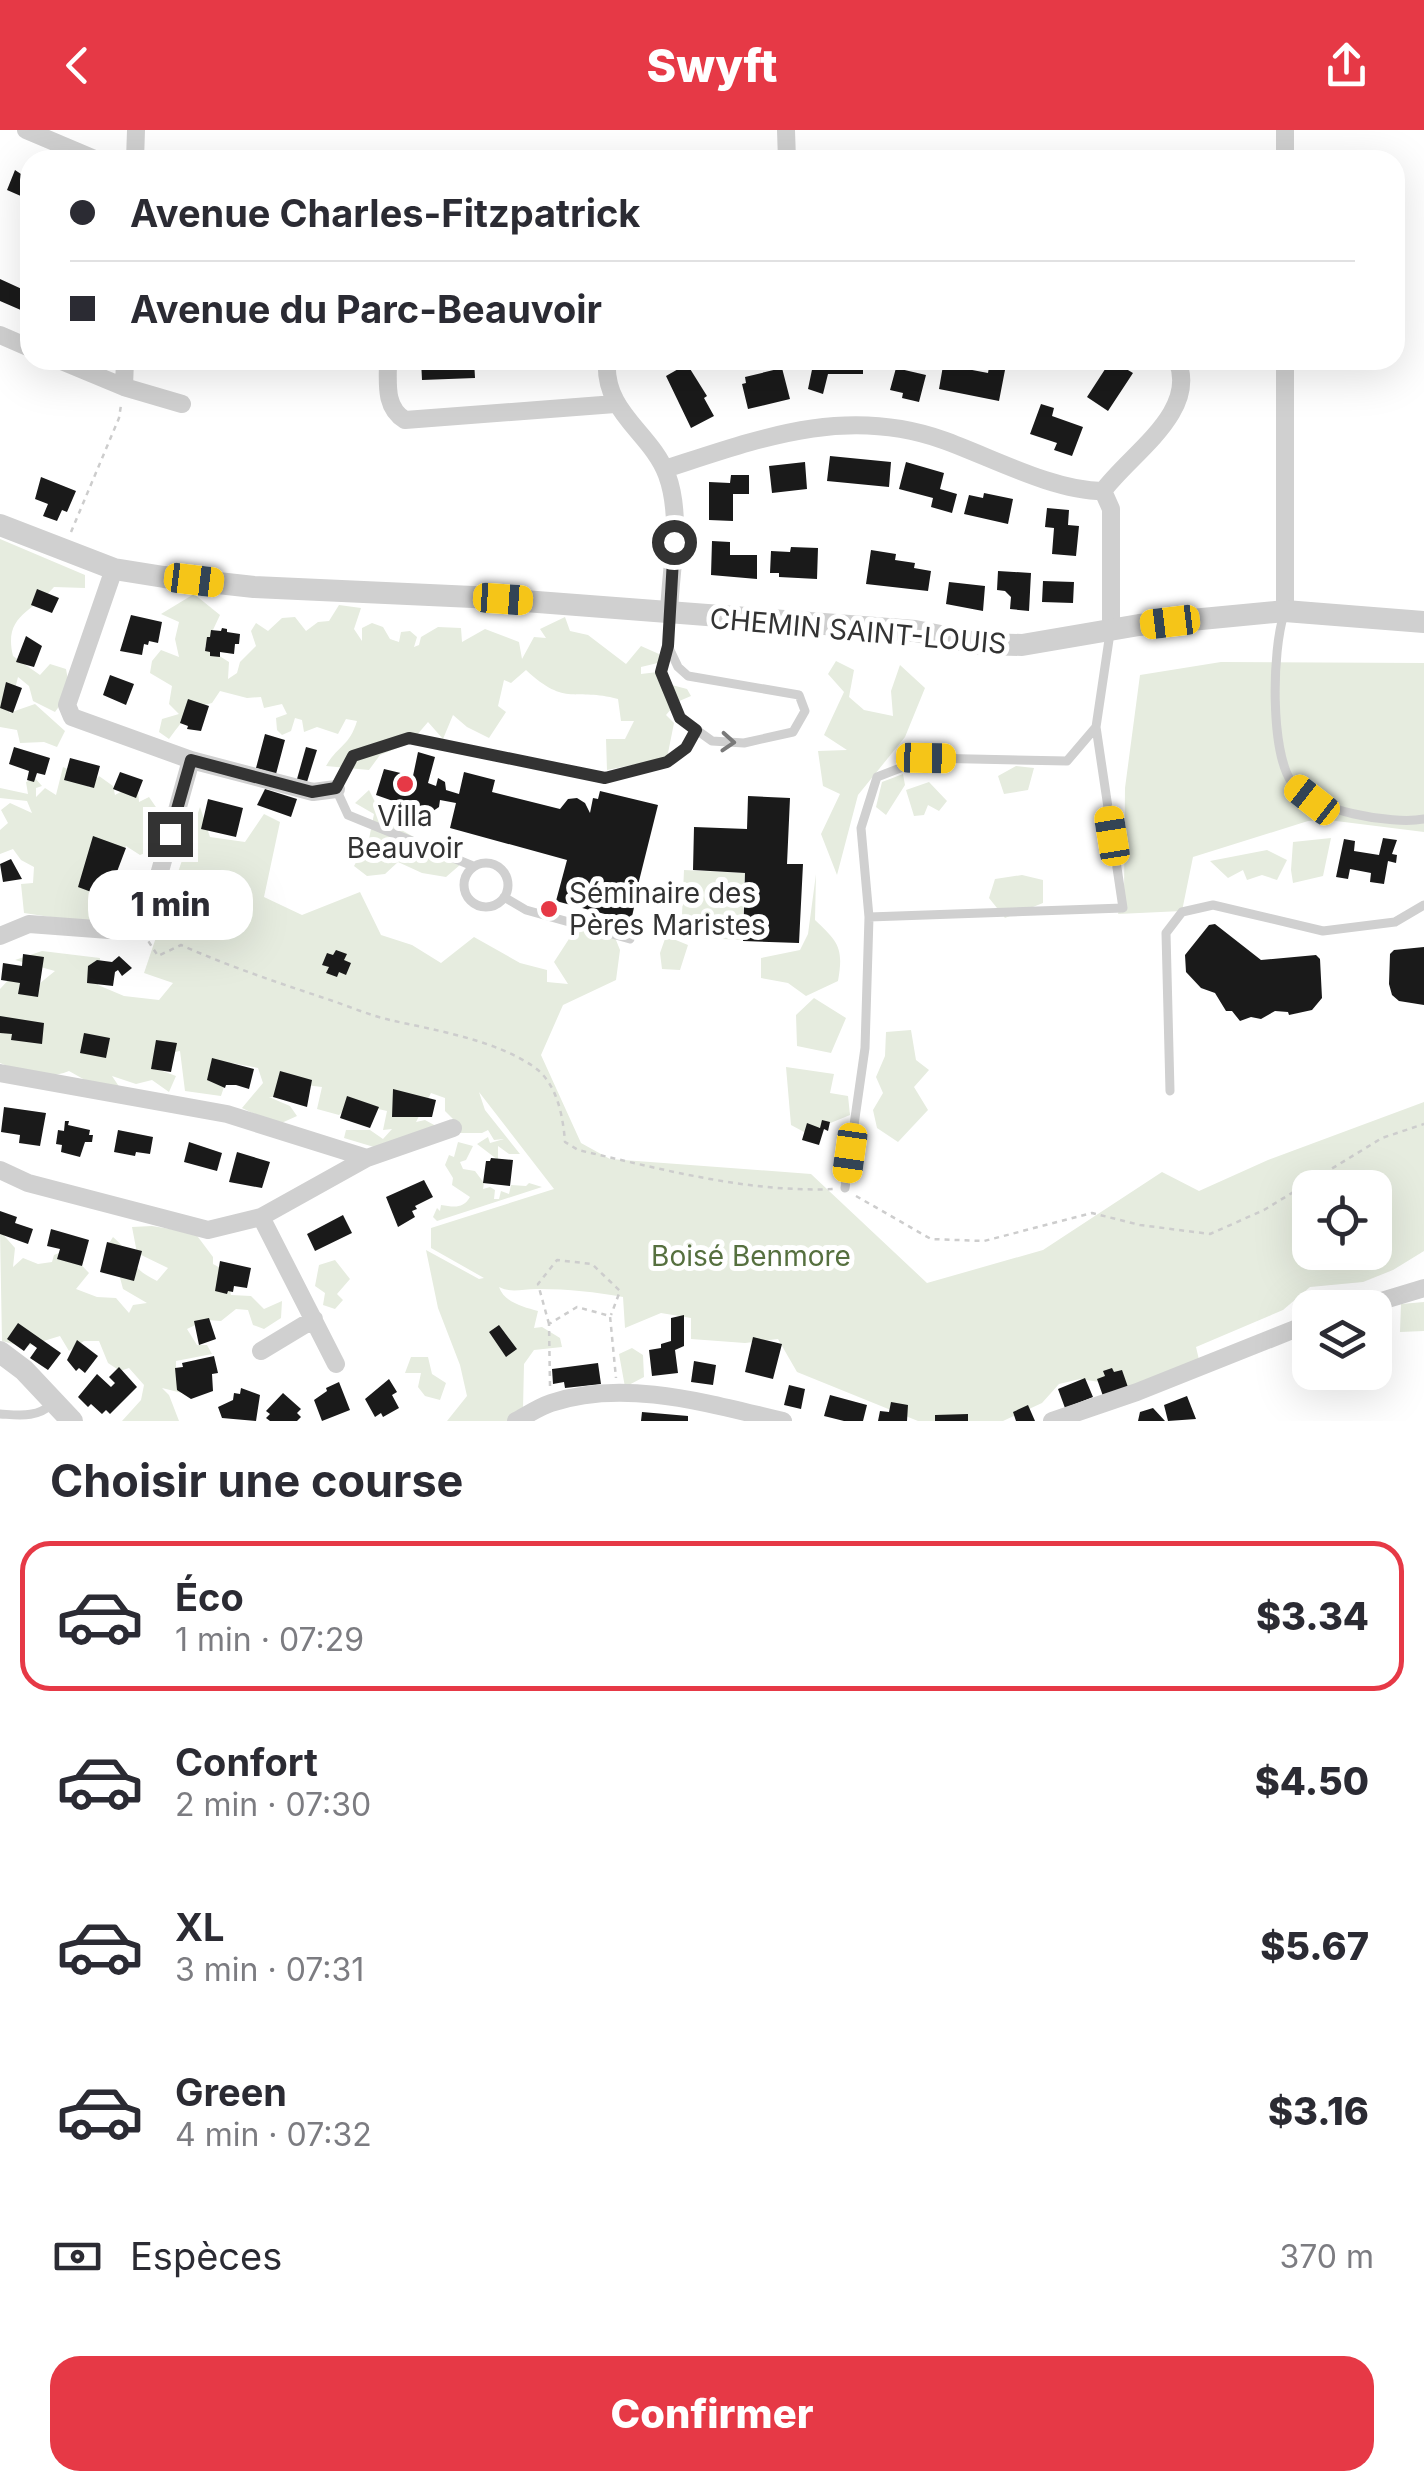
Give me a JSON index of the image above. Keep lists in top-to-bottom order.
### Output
{
  "streets": {
    "street": ["CHEMIN SAINT-LOUIS"]
  },
  "parks": ["Boisé Benmore"],
  "places": ["Villa Beauvoir", "Séminaire des Pères Maristes"],
  "page": {
    "header": "Swyft",
    "banner": ["Avenue Charles-Fitzpatrick", "Avenue du Parc-Beauvoir"],
    "bubble": "1 min",
    "heading": "Choisir une course",
    "list": [
      {
        "name": "Éco",
        "note": "1 min · 07:29",
        "value": "$3.34"
      },
      {
        "name": "Confort",
        "note": "2 min · 07:30",
        "value": "$4.50"
      },
      {
        "name": "XL",
        "note": "3 min · 07:31",
        "value": "$5.67"
      },
      {
        "name": "Green",
        "note": "4 min · 07:32",
        "value": "$3.16"
      }
    ],
    "pay": ["Espèces", "370 m"],
    "buttons": "Confirmer"
  }
}
